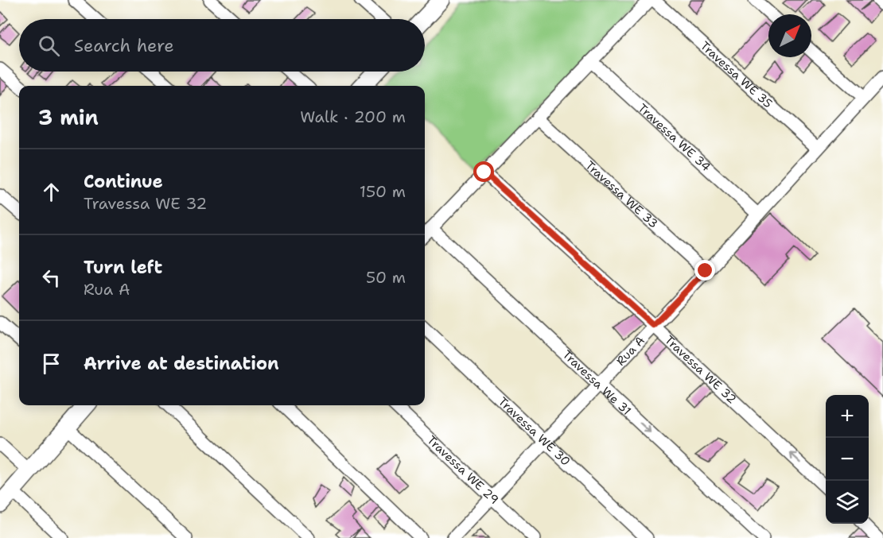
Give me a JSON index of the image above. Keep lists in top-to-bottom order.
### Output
{
  "streets": {
    "street": [
      "Travessa WE 35",
      "Travessa WE 34",
      "Travessa WE 33",
      "Rua A",
      "Travessa WE 32",
      "Travessa We 31",
      "Travessa WE 30",
      "Travessa WE 29"
    ]
  },
  "crossings": [
    ["Travessa WE 35", "Rua A"],
    ["Travessa WE 34", "Rua A"],
    ["Travessa WE 33", "Rua A"],
    ["Rua A", "Travessa WE 32"],
    ["Rua A", "Travessa We 31"],
    ["Rua A", "Travessa WE 30"],
    ["Rua A", "Travessa WE 29"]
  ],
  "one_way": ["Travessa WE 32", "Travessa We 31"],
  "north": "top right",
  "page": {
    "search": "Search here",
    "heading": ["3 min", "Walk · 200 m"],
    "list": [
      ["Continue", "Travessa WE 32", "150 m"],
      ["Turn left", "Rua A", "50 m"],
      "Arrive at destination"
    ],
    "map_buttons": ["+", "−"]
  }
}
